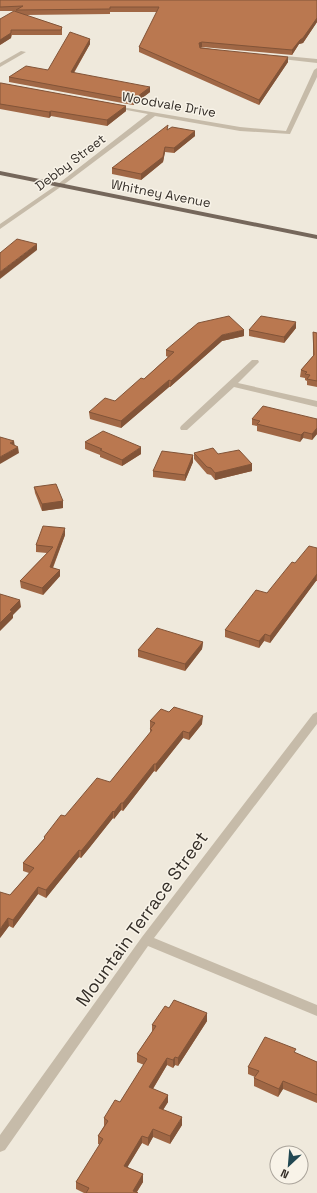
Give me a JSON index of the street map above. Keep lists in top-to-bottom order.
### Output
{
  "streets": {
    "main road": ["Whitney Avenue"],
    "street": ["Woodvale Drive", "Debby Street", "Mountain Terrace Street"]
  },
  "crossings": [
    ["Woodvale Drive", "Debby Street"],
    ["Debby Street", "Whitney Avenue"]
  ],
  "north": "bottom left"
}
